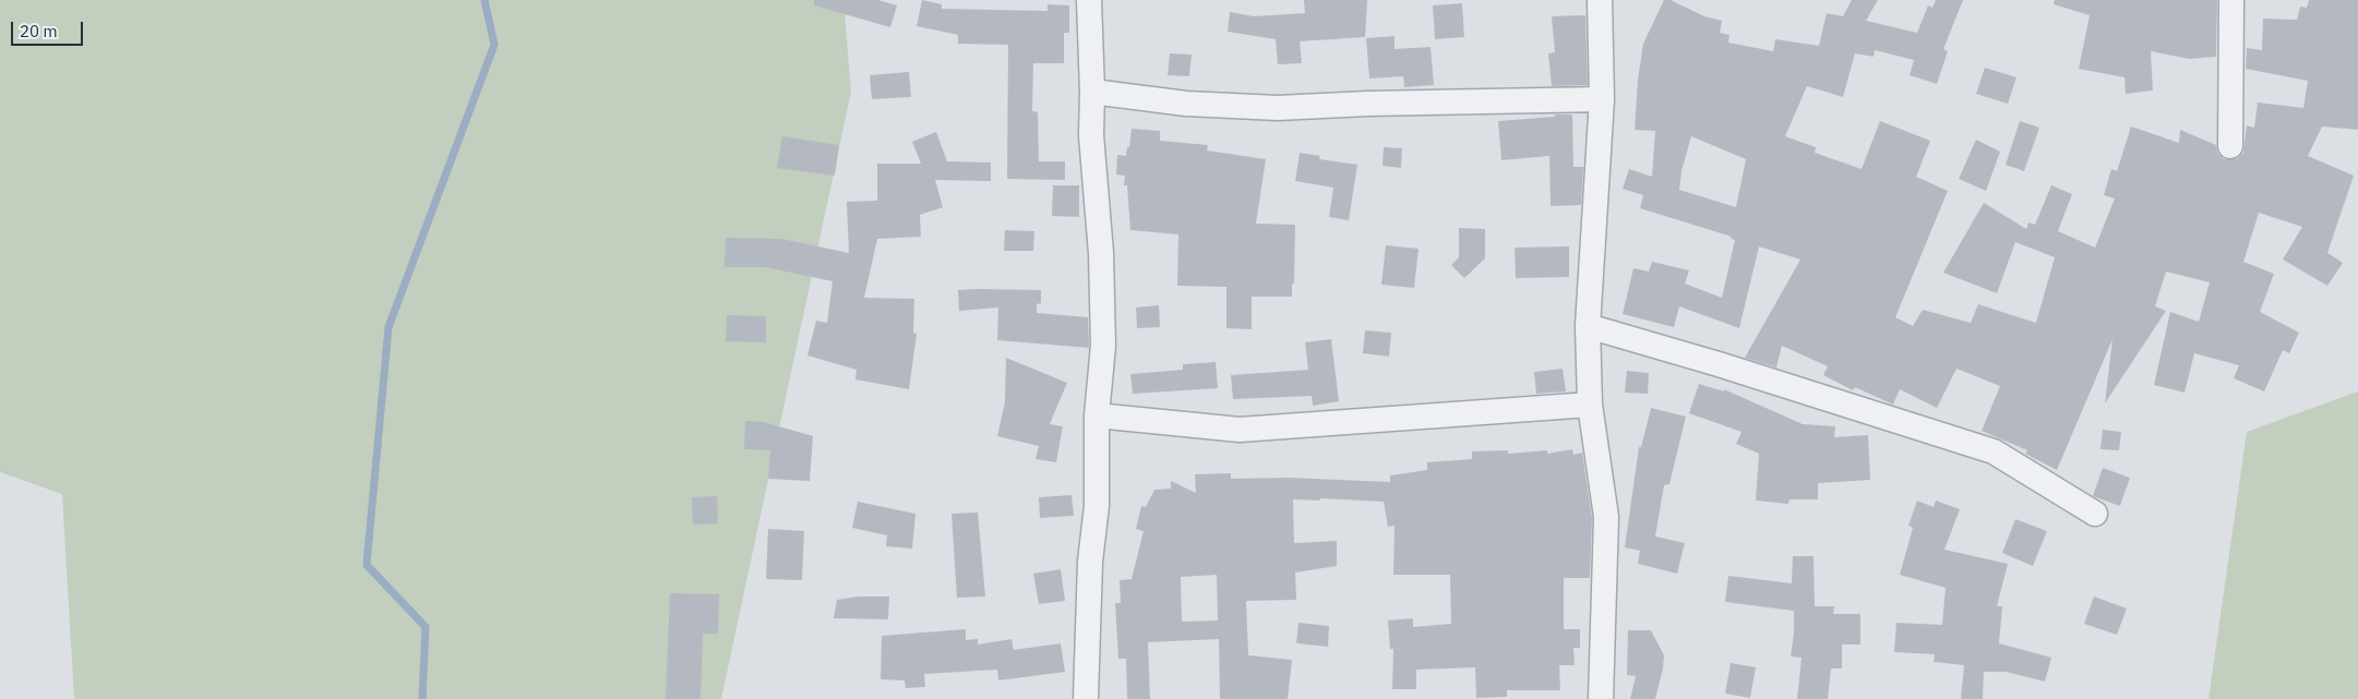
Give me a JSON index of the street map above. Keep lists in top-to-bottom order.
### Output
{
  "scale_bar": "20 m"
}
